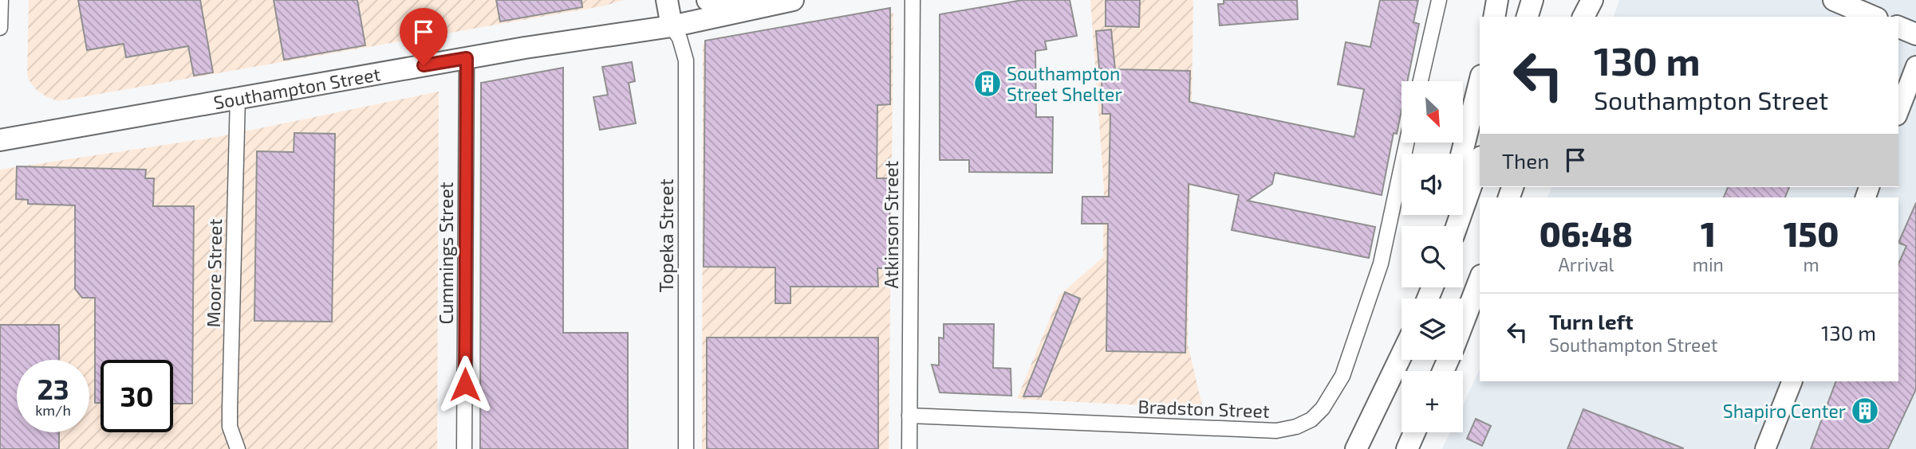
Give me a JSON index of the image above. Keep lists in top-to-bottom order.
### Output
{
  "streets": {
    "main road": ["Southampton Street"],
    "street": [
      "Atkinson Street",
      "Topeka Street",
      "Cummings Street",
      "Moore Street",
      "Bradston Street"
    ]
  },
  "crossings": [
    ["Southampton Street", "Topeka Street"],
    ["Southampton Street", "Cummings Street"],
    ["Southampton Street", "Moore Street"],
    ["Atkinson Street", "Bradston Street"]
  ],
  "places": {
    "building": ["Southampton Street Shelter", "Shapiro Center"]
  },
  "north": "bottom right",
  "page": {
    "turn": ["130 m", "Southampton Street"],
    "map_buttons": "+",
    "then": "Then",
    "eta": [
      "06:48",
      "Arrival",
      "1",
      "min",
      "150",
      "m"
    ],
    "list": [
      {
        "name": "Turn left",
        "note": "Southampton Street",
        "value": "130 m"
      }
    ],
    "speed": "23 km/h",
    "limit": "30"
  }
}
